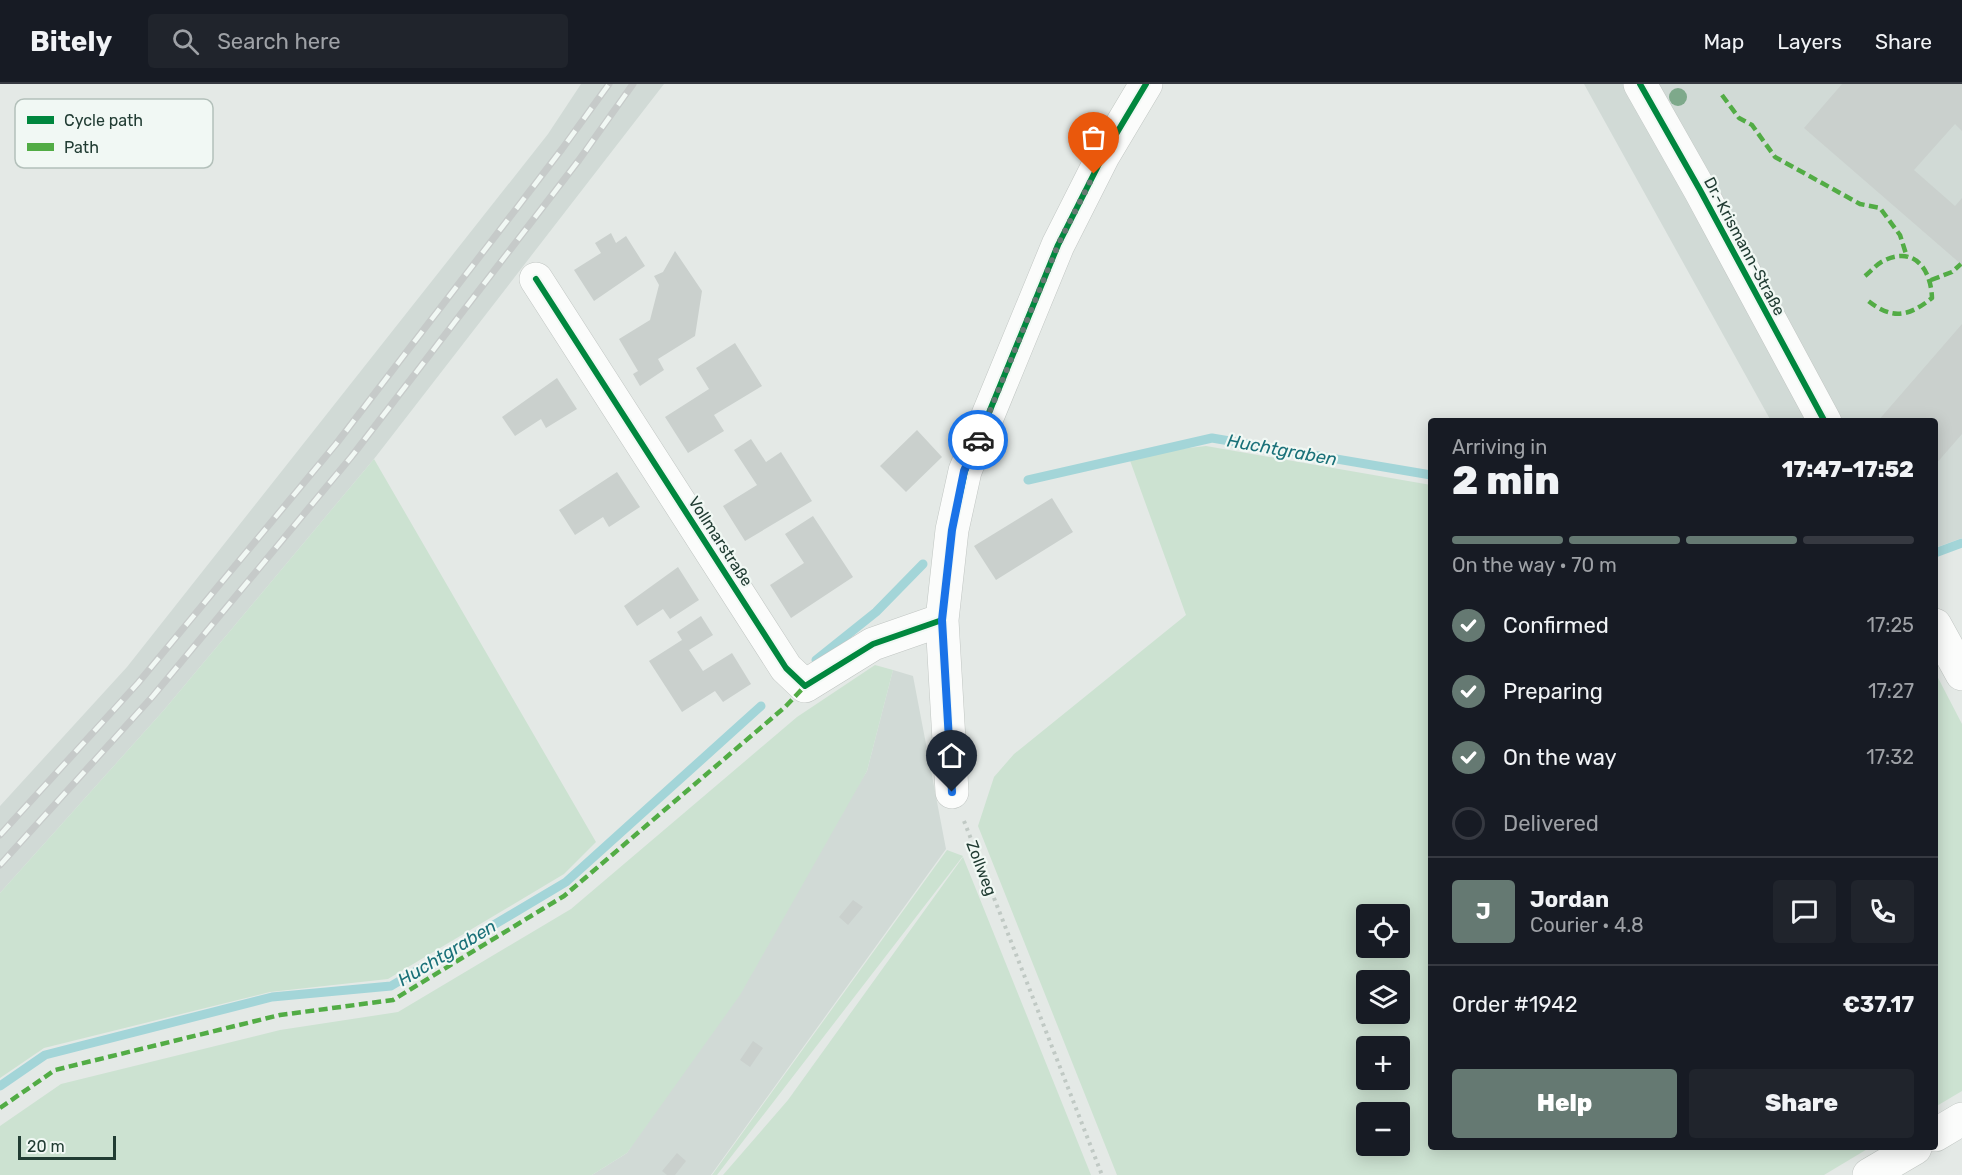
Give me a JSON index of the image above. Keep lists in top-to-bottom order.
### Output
{
  "streets": {
    "street": ["Dr.-Krismann-Straße", "Vollmarstraße"],
    "path": ["Zollweg"]
  },
  "water": ["Huchtgraben"],
  "legend": ["Cycle path", "Path"],
  "scale_bar": "20 m",
  "page": {
    "header": "Bitely",
    "search": "Search here",
    "nav": ["Map", "Layers", "Share"],
    "heading": ["2 min", "Arriving in", "17:47–17:52"],
    "panel": [
      "Jordan",
      "Courier · 4.8",
      "Order #1942",
      "€37.17"
    ],
    "bar": "On the way · 70 m",
    "list": [
      ["Confirmed", "17:25"],
      ["Preparing", "17:27"],
      ["On the way", "17:32"],
      "Delivered"
    ],
    "round": "J",
    "map_buttons": ["+", "−"],
    "buttons": ["Help", "Share"],
    "scale": "20 m"
  }
}
